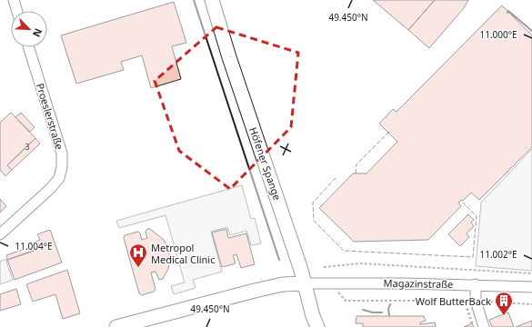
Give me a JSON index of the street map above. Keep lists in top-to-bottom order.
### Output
{
  "streets": {
    "main road": ["Höfener Spange"],
    "street": ["Proeslerstraße", "Magazinstraße"]
  },
  "crossings": [
    ["Höfener Spange", "Magazinstraße"]
  ],
  "places": {
    "hospital": ["Metropol Medical Clinic"],
    "building": ["Wolf ButterBack"]
  },
  "house_numbers": ["3"],
  "north": "bottom right",
  "coordinates": [
    "49.450°N",
    "11.000°E",
    "11.004°E",
    "11.002°E"
  ]
}
